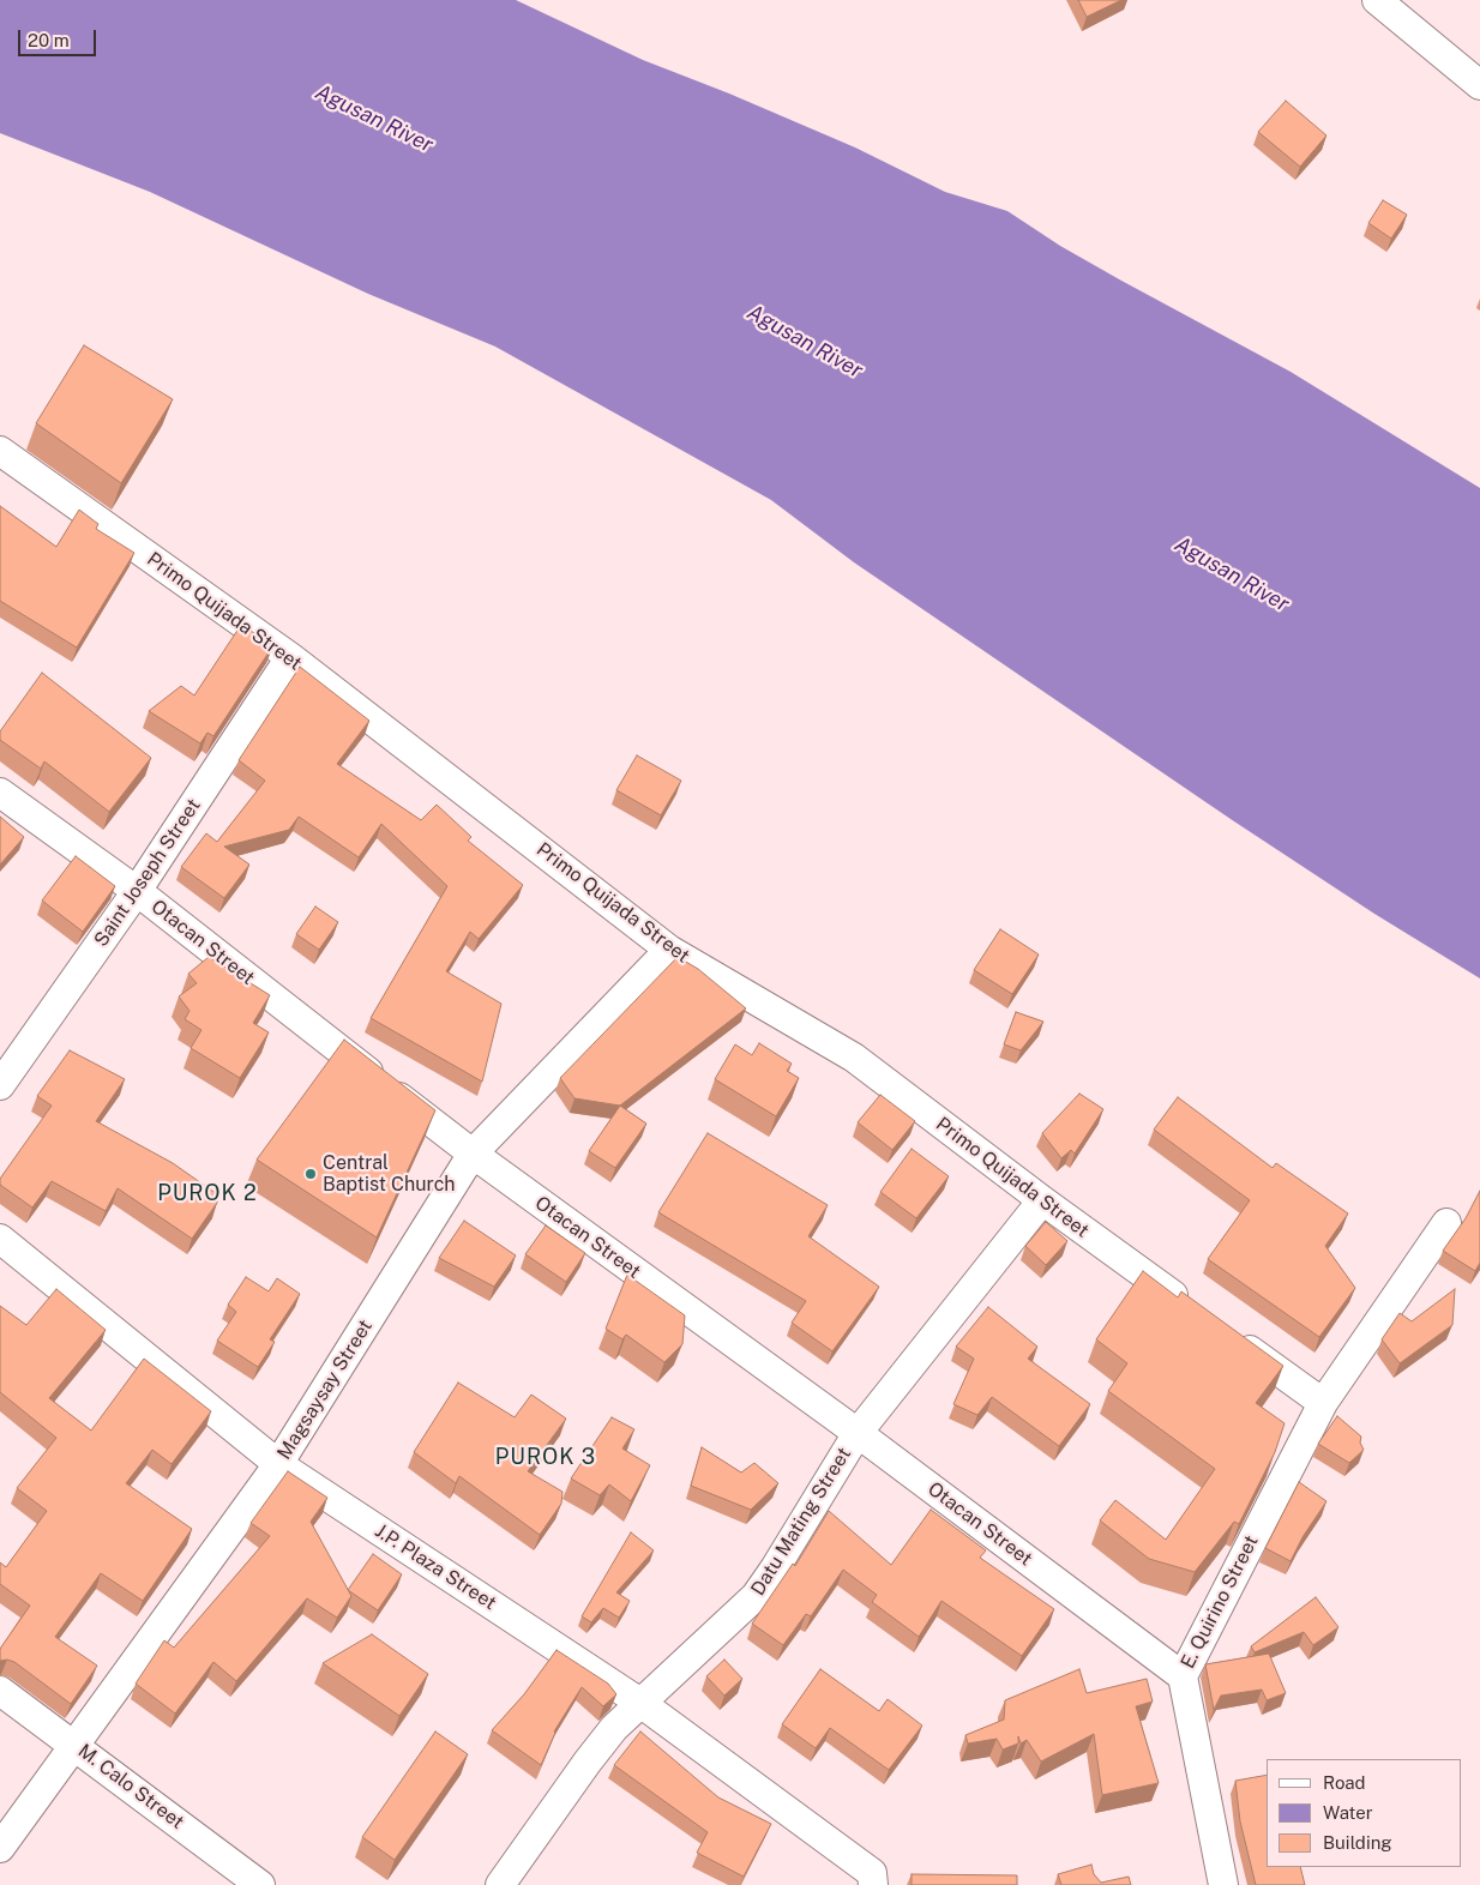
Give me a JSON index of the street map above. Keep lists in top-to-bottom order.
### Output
{
  "streets": {
    "street": [
      "Primo Quijada Street",
      "Saint Joseph Street",
      "Otacan Street",
      "Magsaysay Street",
      "Datu Mating Street",
      "J.P. Plaza Street",
      "E. Quirino Street",
      "M. Calo Street"
    ]
  },
  "crossings": [
    ["Primo Quijada Street", "Saint Joseph Street"],
    ["Primo Quijada Street", "Magsaysay Street"],
    ["Primo Quijada Street", "Datu Mating Street"],
    ["Saint Joseph Street", "Otacan Street"],
    ["Otacan Street", "Magsaysay Street"],
    ["Otacan Street", "Datu Mating Street"],
    ["Otacan Street", "E. Quirino Street"],
    ["Magsaysay Street", "J.P. Plaza Street"],
    ["Magsaysay Street", "M. Calo Street"],
    ["Datu Mating Street", "J.P. Plaza Street"]
  ],
  "districts": ["PUROK 2", "PUROK 3"],
  "water": ["Agusan River"],
  "places": ["Central Baptist Church"],
  "legend": ["Road", "Water", "Building"],
  "scale_bar": "20 m"
}
